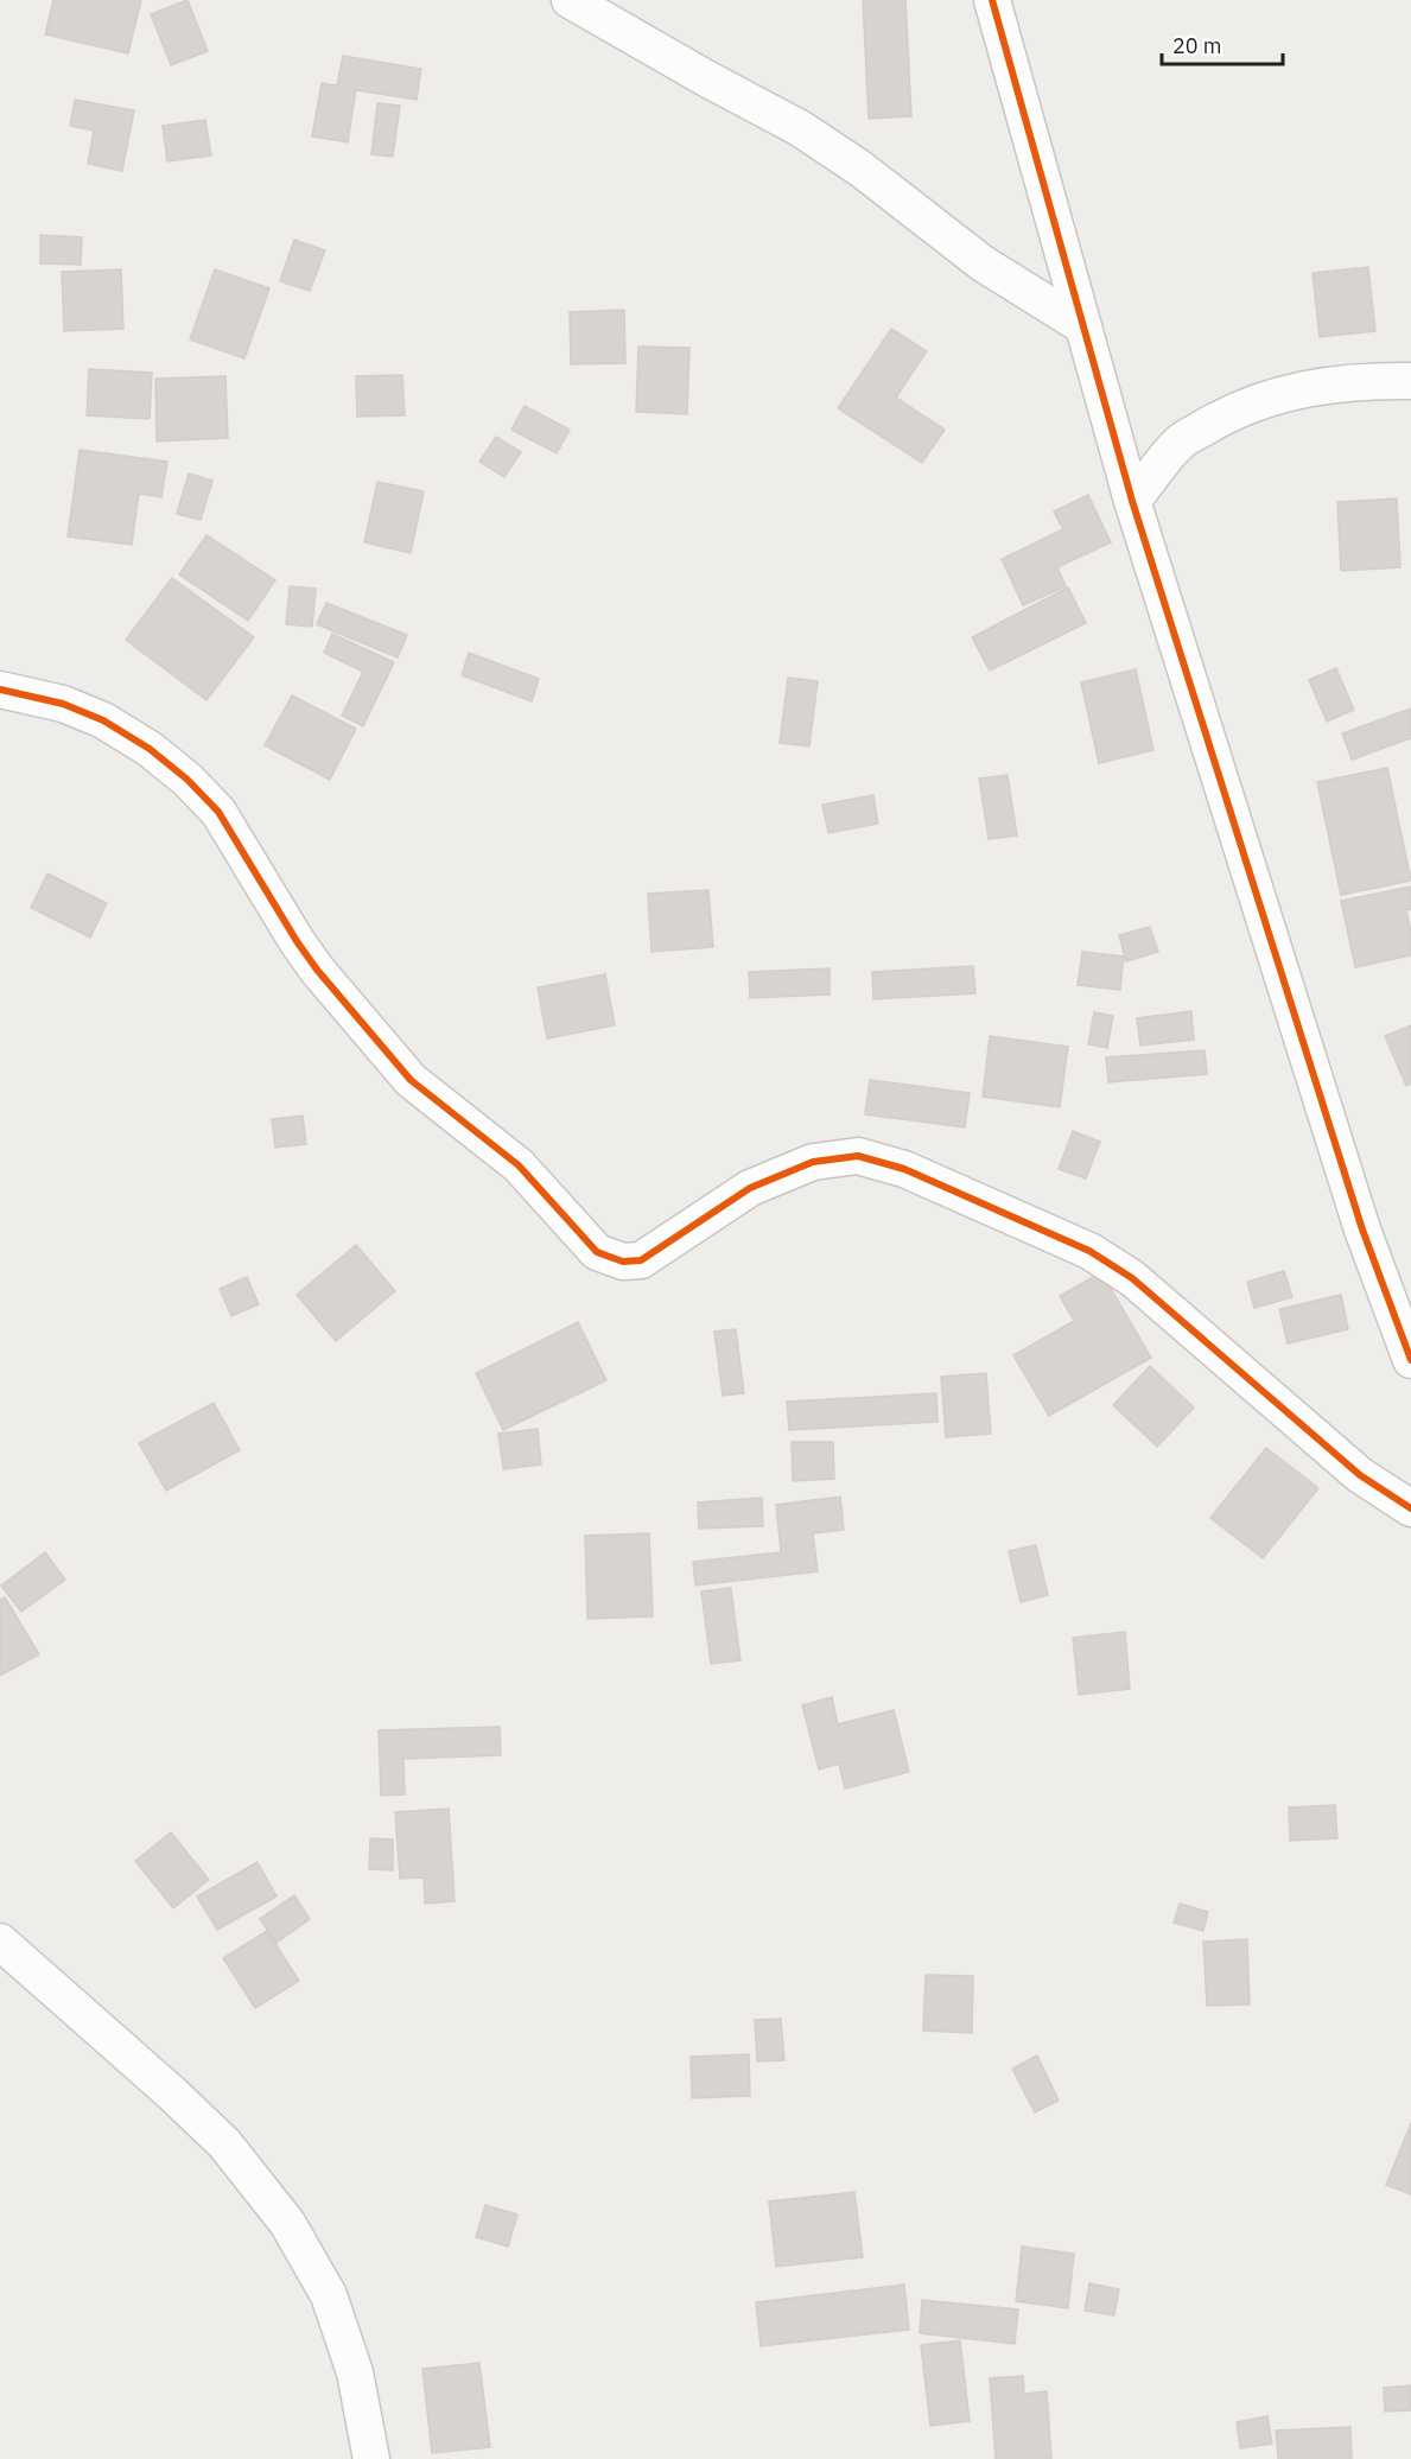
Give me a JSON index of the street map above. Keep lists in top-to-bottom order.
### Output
{
  "scale_bar": "20 m"
}
